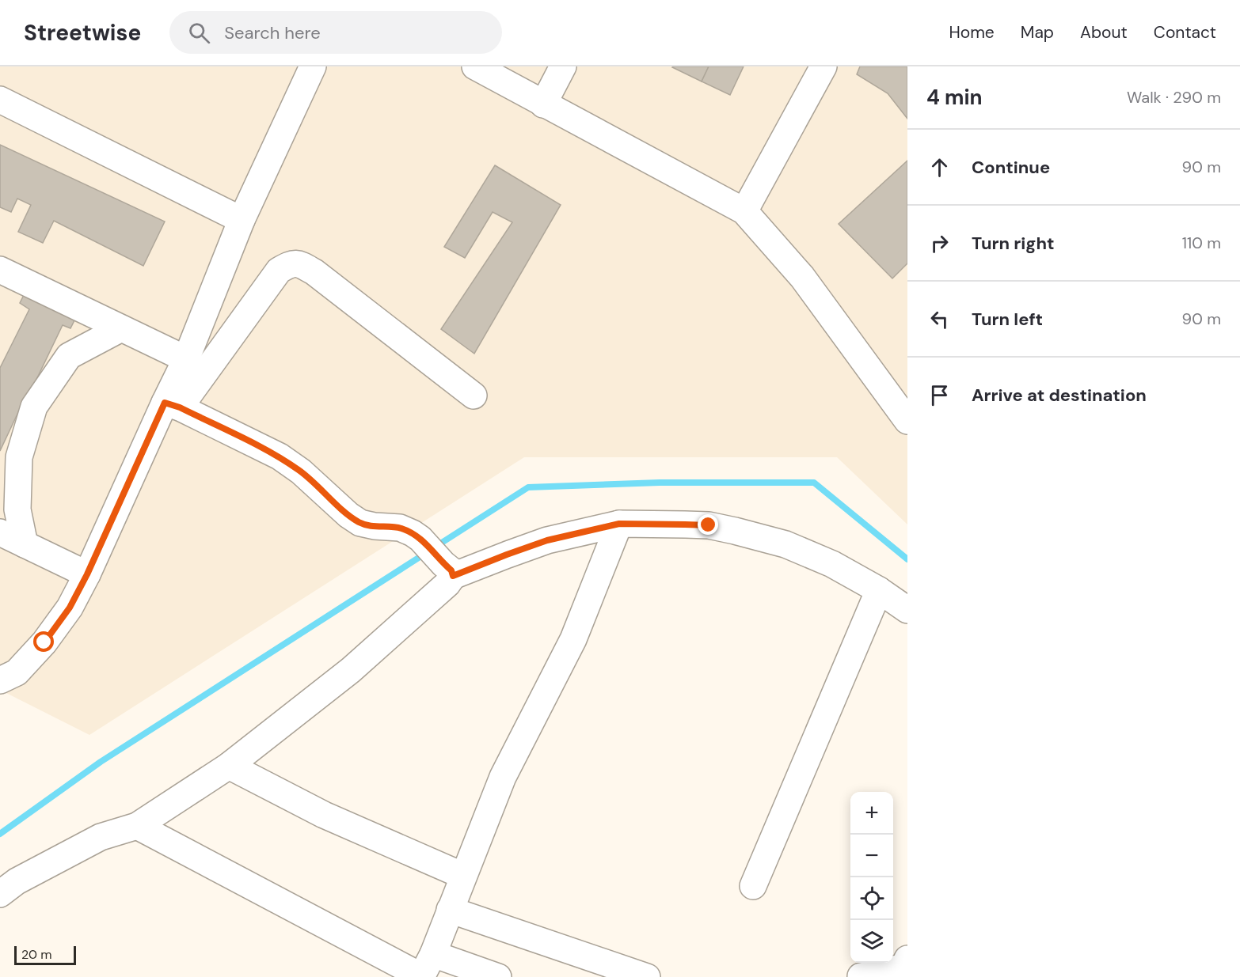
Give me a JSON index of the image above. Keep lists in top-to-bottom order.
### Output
{
  "scale_bar": "20 m",
  "page": {
    "header": "Streetwise",
    "search": "Search here",
    "nav": [
      "Home",
      "Map",
      "About",
      "Contact"
    ],
    "heading": ["4 min", "Walk · 290 m"],
    "list": [
      ["Continue", "90 m"],
      ["Turn right", "110 m"],
      ["Turn left", "90 m"],
      "Arrive at destination"
    ],
    "map_buttons": ["+", "−"],
    "scale": "20 m"
  }
}
